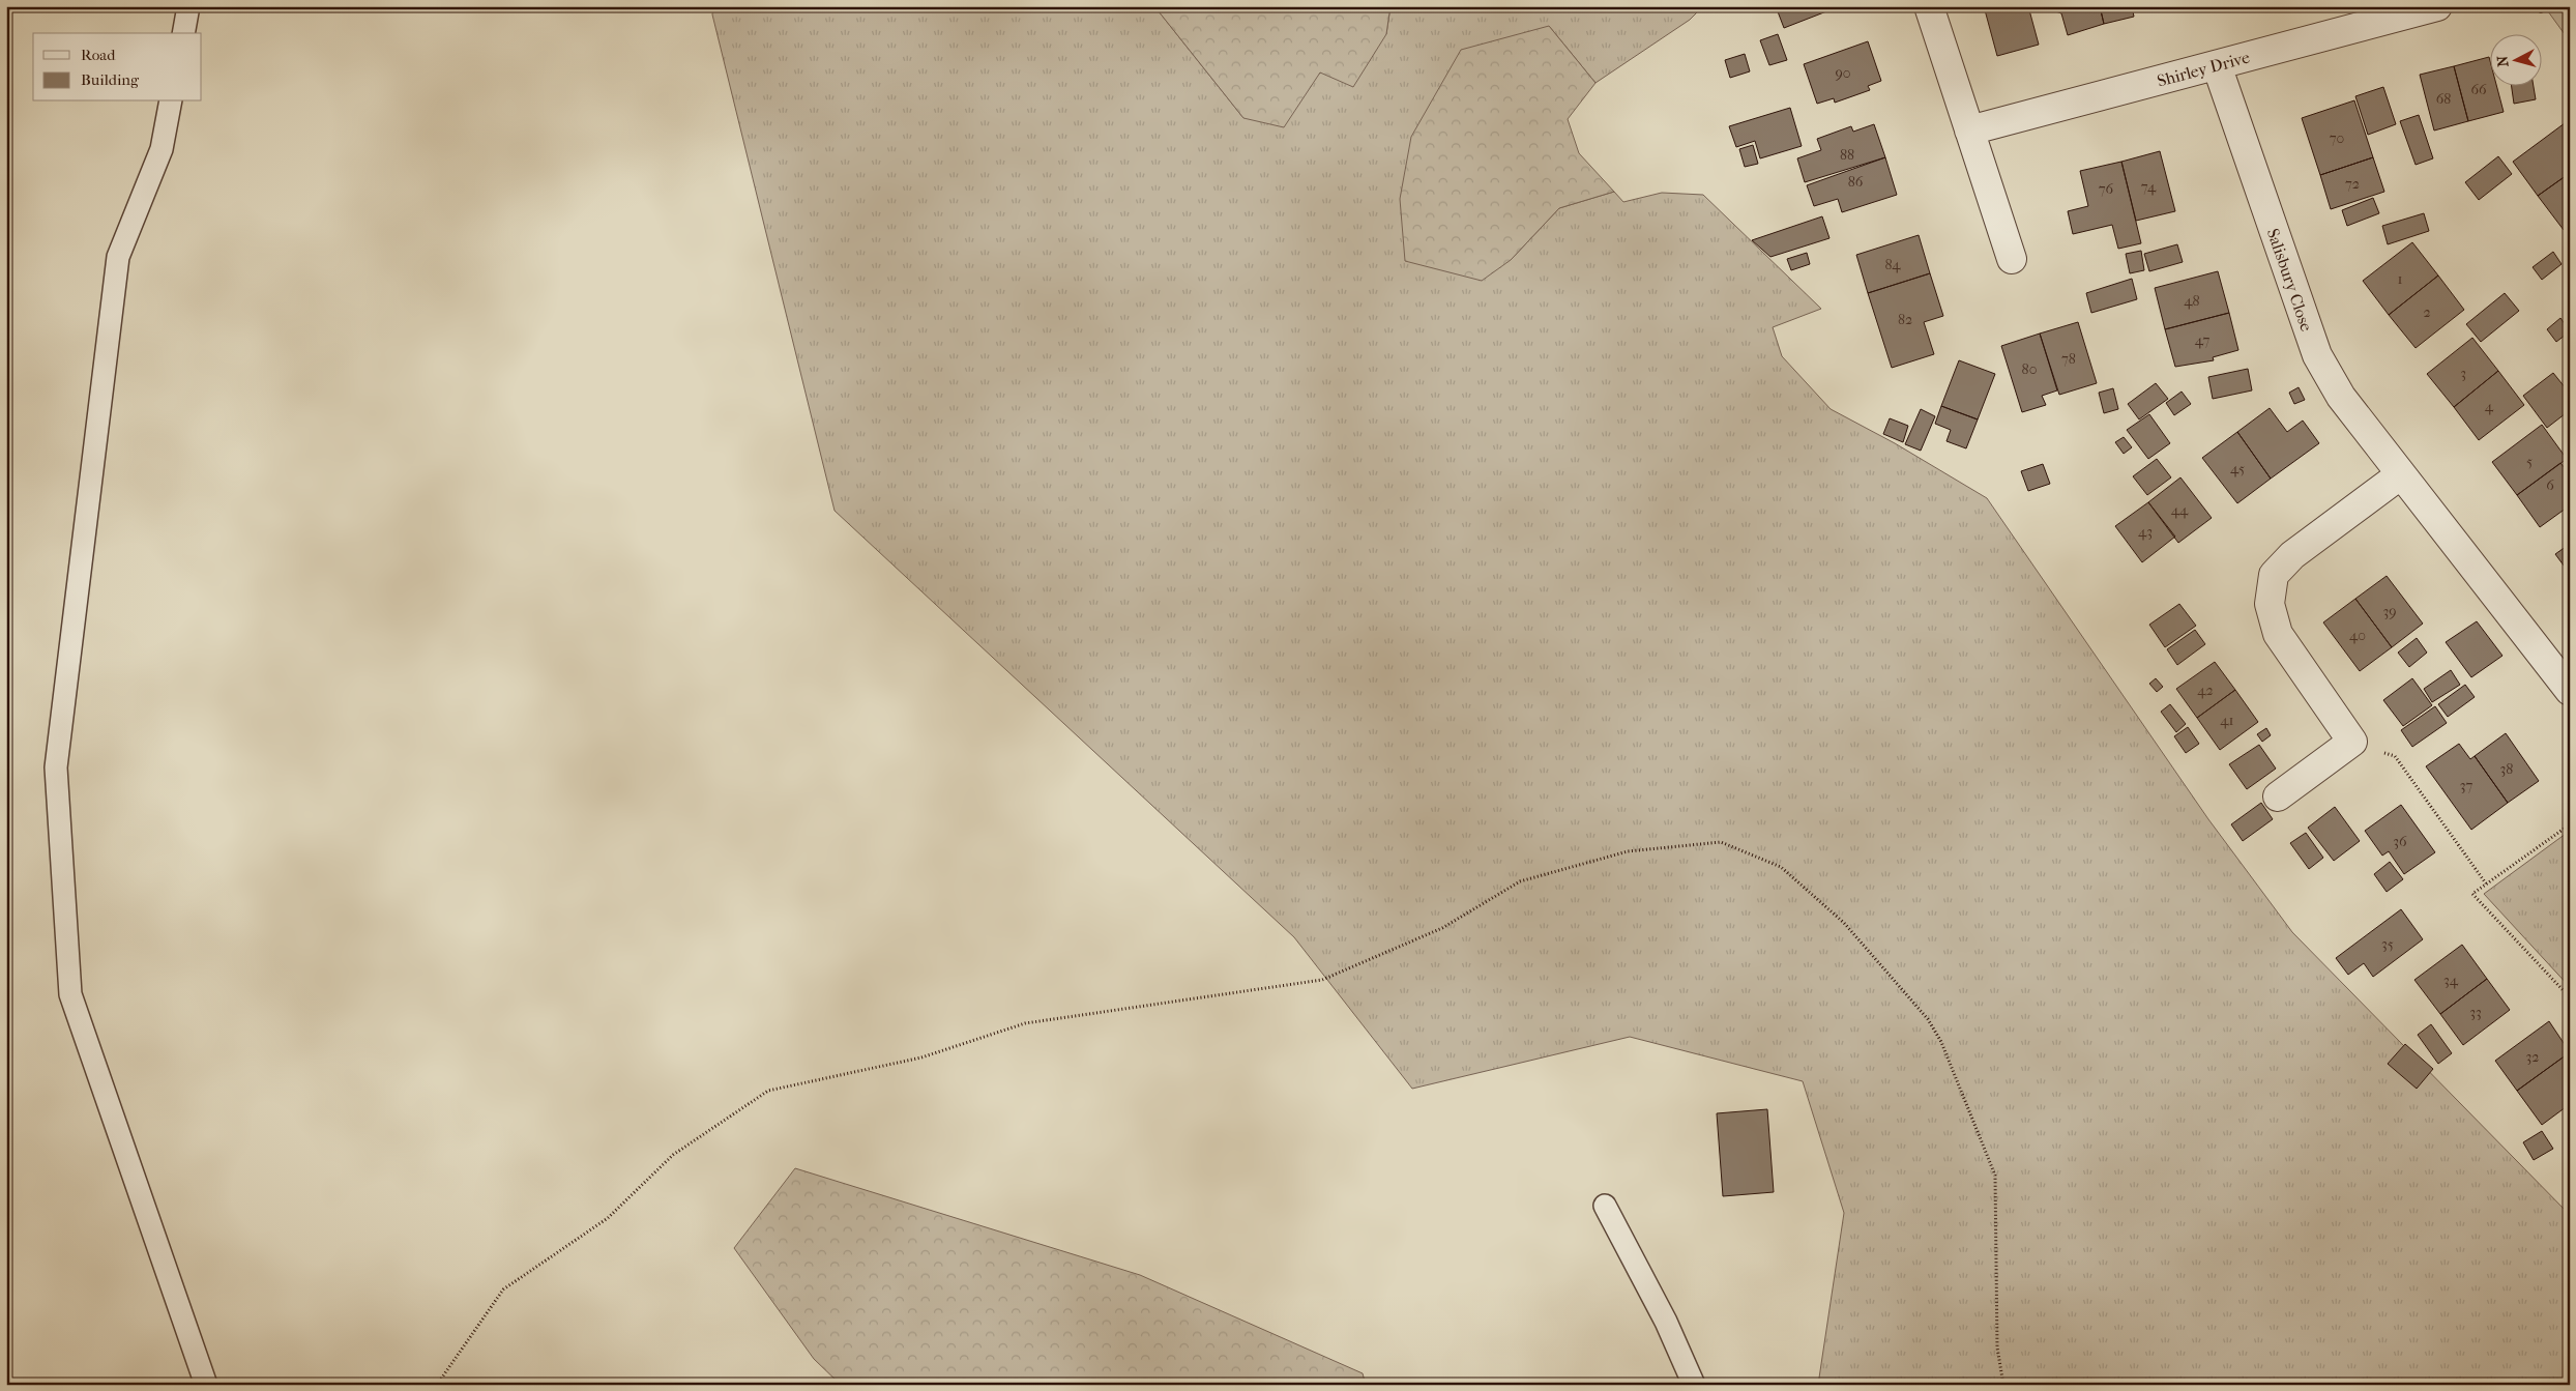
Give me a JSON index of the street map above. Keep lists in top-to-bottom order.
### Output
{
  "streets": {
    "street": ["Shirley Drive", "Salisbury Close"]
  },
  "crossings": [
    ["Shirley Drive", "Salisbury Close"]
  ],
  "house_numbers": [
    "90",
    "66",
    "68",
    "70",
    "88",
    "86",
    "72",
    "74",
    "76",
    "84",
    "1",
    "48",
    "2",
    "82",
    "47",
    "78",
    "80",
    "3",
    "4",
    "5",
    "45",
    "6",
    "44",
    "43",
    "39",
    "40",
    "42",
    "41",
    "38",
    "37",
    "36",
    "35",
    "34",
    "33",
    "32"
  ],
  "legend": ["Road", "Building"],
  "north": "left"
}
